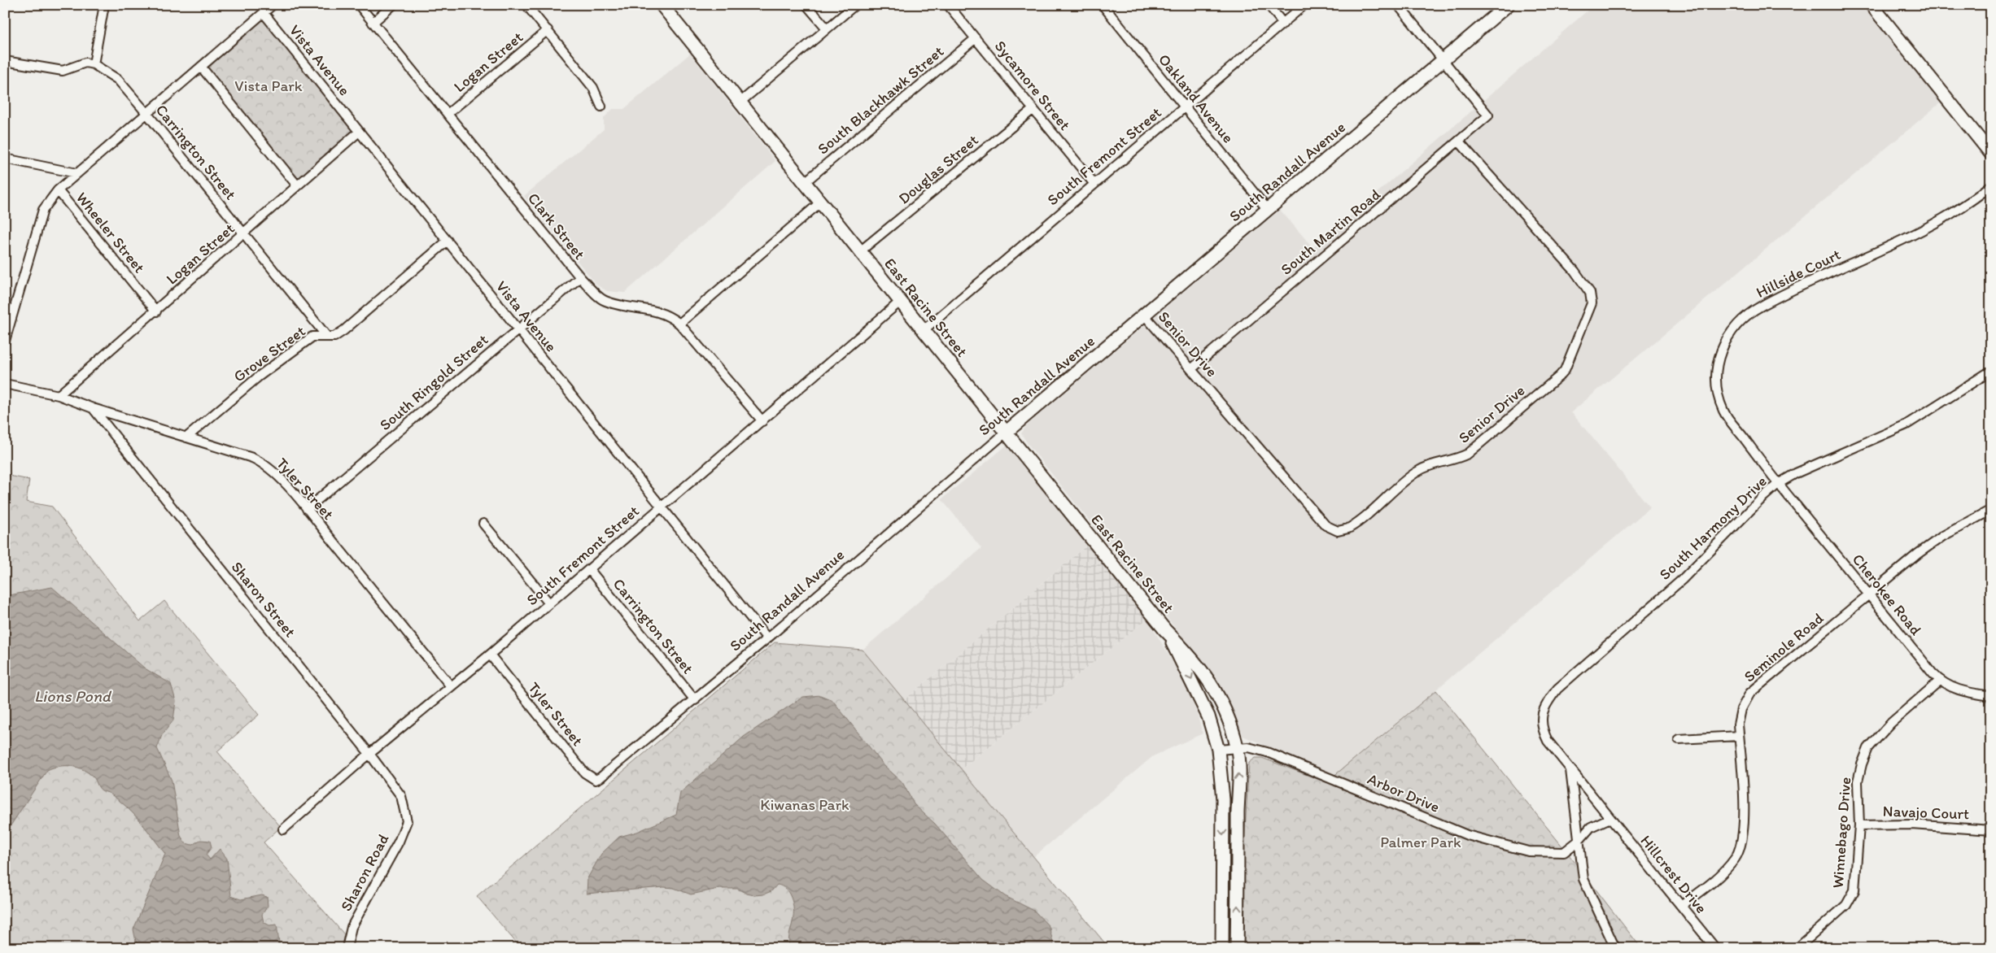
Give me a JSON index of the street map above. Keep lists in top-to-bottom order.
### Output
{
  "streets": {
    "main road": ["South Randall Avenue", "East Racine Street"],
    "street": [
      "Vista Avenue",
      "Logan Street",
      "Sycamore Street",
      "Oakland Avenue",
      "South Blackhawk Street",
      "Carrington Street",
      "South Fremont Street",
      "Douglas Street",
      "Clark Street",
      "South Martin Road",
      "Wheeler Street",
      "Hillside Court",
      "Senior Drive",
      "Grove Street",
      "South Ringold Street",
      "Tyler Street",
      "South Harmony Drive",
      "Cherokee Road",
      "Sharon Street",
      "Seminole Road",
      "Arbor Drive",
      "Navajo Court",
      "Winnebago Drive",
      "Sharon Road",
      "Hillcrest Drive"
    ]
  },
  "crossings": [
    ["Vista Avenue", "Logan Street"],
    ["Vista Avenue", "South Fremont Street"],
    ["Vista Avenue", "South Randall Avenue"],
    ["Vista Avenue", "Grove Street"],
    ["Vista Avenue", "South Ringold Street"],
    ["Logan Street", "Carrington Street"],
    ["Logan Street", "Clark Street"],
    ["Logan Street", "Wheeler Street"],
    ["Logan Street", "Tyler Street"],
    ["Sycamore Street", "South Blackhawk Street"],
    ["Sycamore Street", "South Fremont Street"],
    ["Sycamore Street", "Douglas Street"],
    ["Oakland Avenue", "South Fremont Street"],
    ["Oakland Avenue", "South Randall Avenue"],
    ["South Blackhawk Street", "East Racine Street"],
    ["Carrington Street", "South Fremont Street"],
    ["Carrington Street", "South Randall Avenue"],
    ["Carrington Street", "Grove Street"],
    ["South Fremont Street", "Clark Street"],
    ["South Fremont Street", "East Racine Street"],
    ["South Fremont Street", "Tyler Street"],
    ["South Fremont Street", "Sharon Street"],
    ["Douglas Street", "East Racine Street"],
    ["South Randall Avenue", "South Martin Road"],
    ["South Randall Avenue", "East Racine Street"],
    ["South Randall Avenue", "Senior Drive"],
    ["South Randall Avenue", "Tyler Street"],
    ["Clark Street", "South Ringold Street"],
    ["South Martin Road", "Senior Drive"],
    ["Hillside Court", "South Harmony Drive"],
    ["Hillside Court", "Cherokee Road"],
    ["East Racine Street", "Arbor Drive"],
    ["Grove Street", "Tyler Street"],
    ["South Ringold Street", "Tyler Street"],
    ["Tyler Street", "Sharon Street"],
    ["South Harmony Drive", "Cherokee Road"],
    ["South Harmony Drive", "Hillcrest Drive"],
    ["Cherokee Road", "Seminole Road"],
    ["Cherokee Road", "Winnebago Drive"],
    ["Sharon Street", "Sharon Road"],
    ["Seminole Road", "Hillcrest Drive"],
    ["Navajo Court", "Winnebago Drive"]
  ],
  "water": ["Lions Pond"],
  "parks": ["Vista Park", "Kiwanas Park", "Palmer Park"]
}
